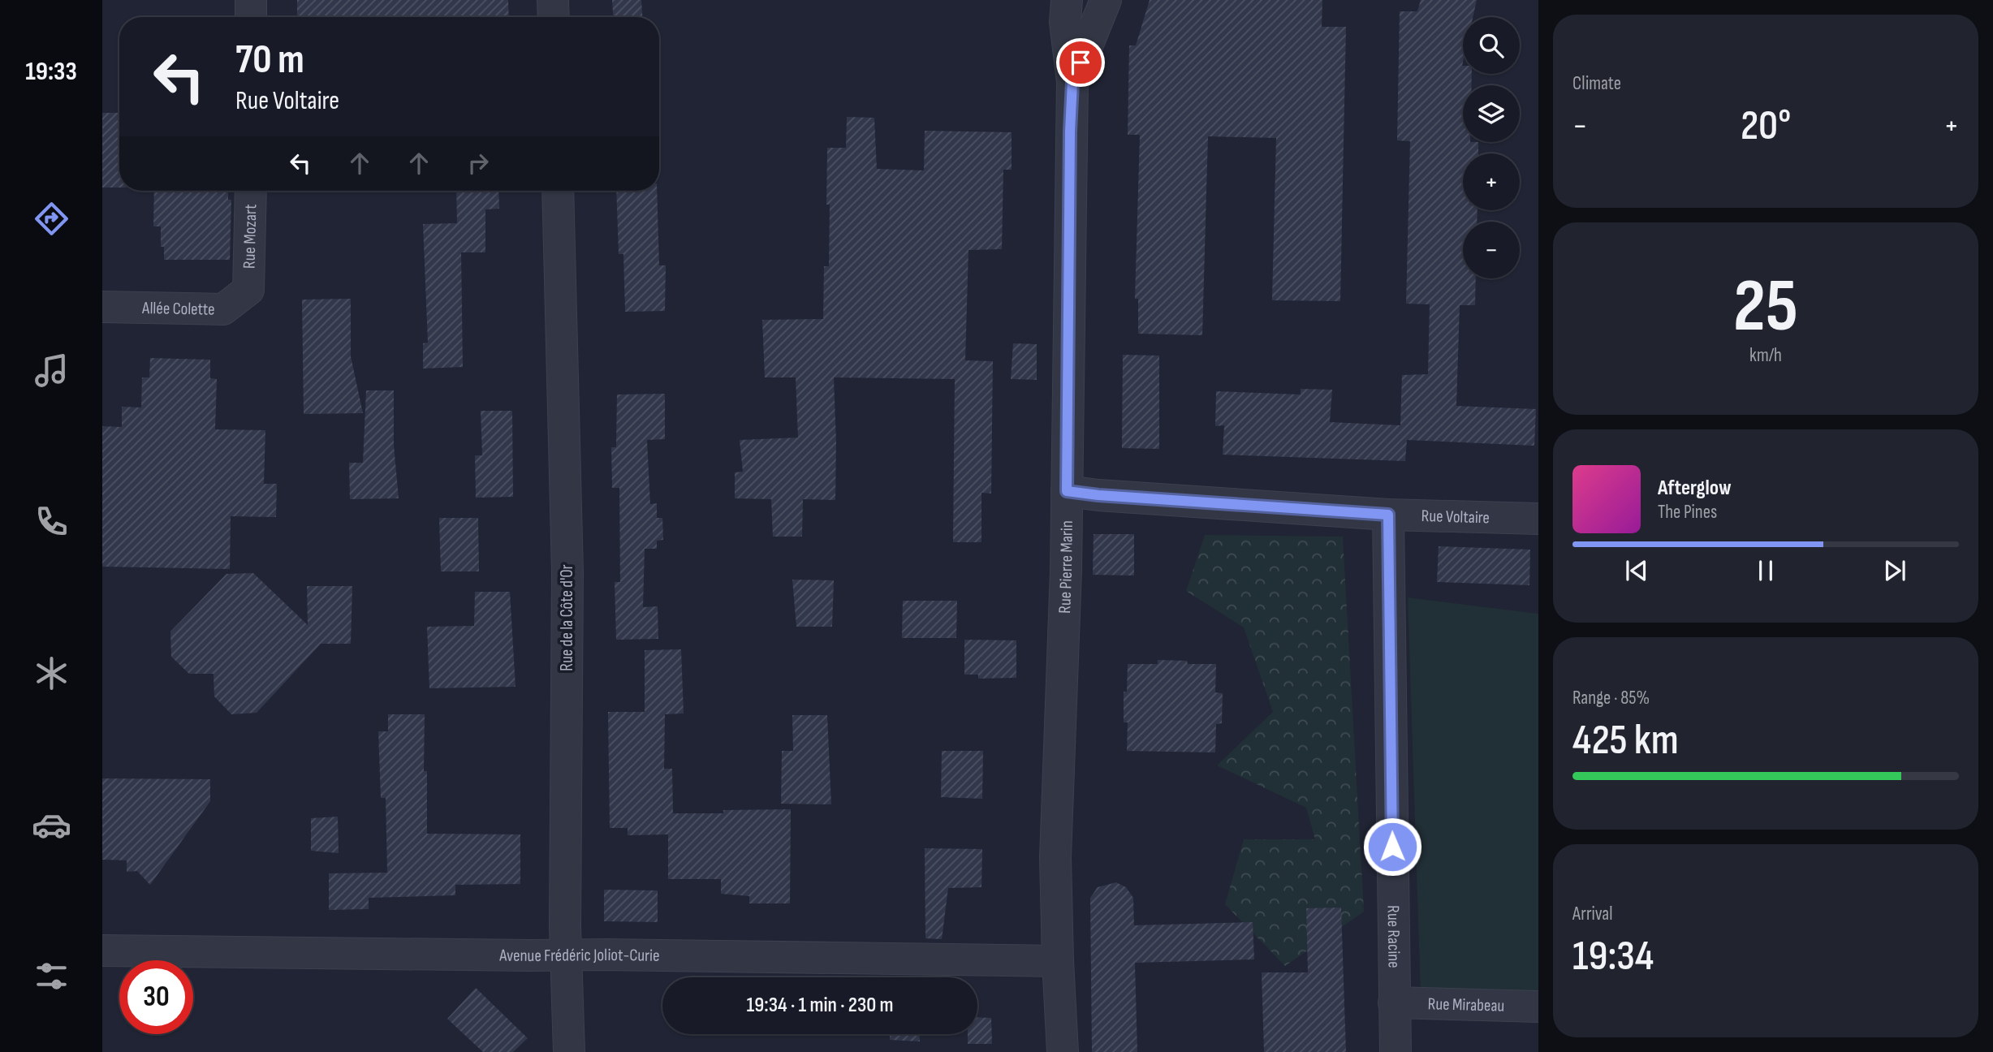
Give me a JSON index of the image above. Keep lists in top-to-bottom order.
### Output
{
  "streets": {
    "street": [
      "Rue Mozart",
      "Allée Colette",
      "Rue Voltaire",
      "Rue Pierre Marin",
      "Rue de la Côte d'Or",
      "Rue Racine",
      "Avenue Frédéric Joliot-Curie",
      "Rue Mirabeau"
    ]
  },
  "crossings": [
    ["Rue Mozart", "Allée Colette"],
    ["Rue Voltaire", "Rue Pierre Marin"],
    ["Rue Voltaire", "Rue Racine"],
    ["Rue Pierre Marin", "Avenue Frédéric Joliot-Curie"],
    ["Rue de la Côte d'Or", "Avenue Frédéric Joliot-Curie"],
    ["Rue Racine", "Rue Mirabeau"]
  ],
  "page": {
    "tabs": "19:33",
    "tile": [
      "Climate",
      ["25", "km/h"],
      ["Range · 85%", "425 km"],
      ["Arrival", "19:34"]
    ],
    "map_buttons": ["+", "−"],
    "turn": ["70 m", "Rue Voltaire"],
    "heat": ["−", "20°", "+"],
    "song": ["Afterglow", "The Pines"],
    "limit": "30",
    "trip": "19:34 · 1 min · 230 m"
  }
}
